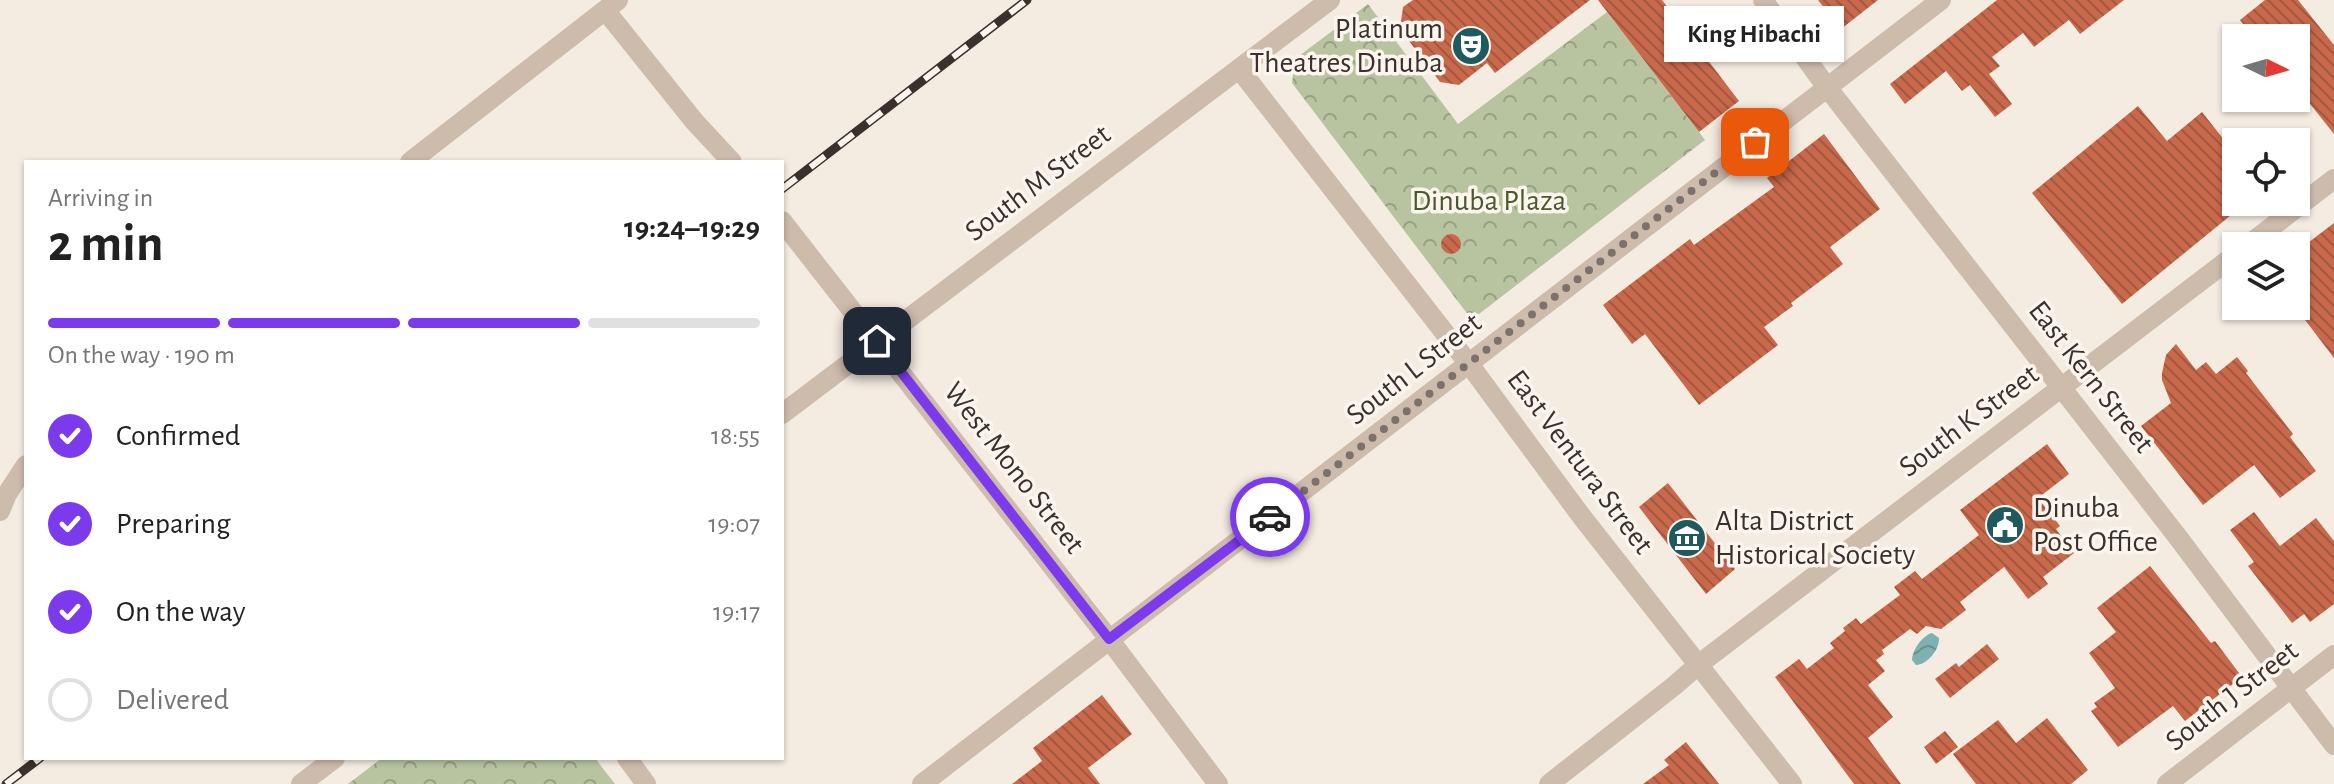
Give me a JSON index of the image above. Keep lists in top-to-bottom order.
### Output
{
  "streets": {
    "street": [
      "South M Street",
      "South L Street",
      "East Kern Street",
      "South K Street",
      "East Ventura Street",
      "West Mono Street",
      "South J Street"
    ]
  },
  "crossings": [
    ["South M Street", "East Ventura Street"],
    ["South M Street", "West Mono Street"],
    ["South L Street", "East Kern Street"],
    ["South L Street", "East Ventura Street"],
    ["South L Street", "West Mono Street"],
    ["East Kern Street", "South K Street"],
    ["East Kern Street", "South J Street"],
    ["South K Street", "East Ventura Street"]
  ],
  "parks": ["Dinuba Plaza"],
  "places": {
    "theatre": ["Platinum Theatres Dinuba"],
    "other": ["King Hibachi"],
    "public building": ["Dinuba Post Office"],
    "museum": ["Alta District Historical Society"]
  },
  "north": "right",
  "page": {
    "bubble": "King Hibachi",
    "heading": ["2 min", "Arriving in", "19:24–19:29"],
    "bar": "On the way · 190 m",
    "list": [
      ["Confirmed", "18:55"],
      ["Preparing", "19:07"],
      ["On the way", "19:17"],
      "Delivered"
    ]
  }
}
